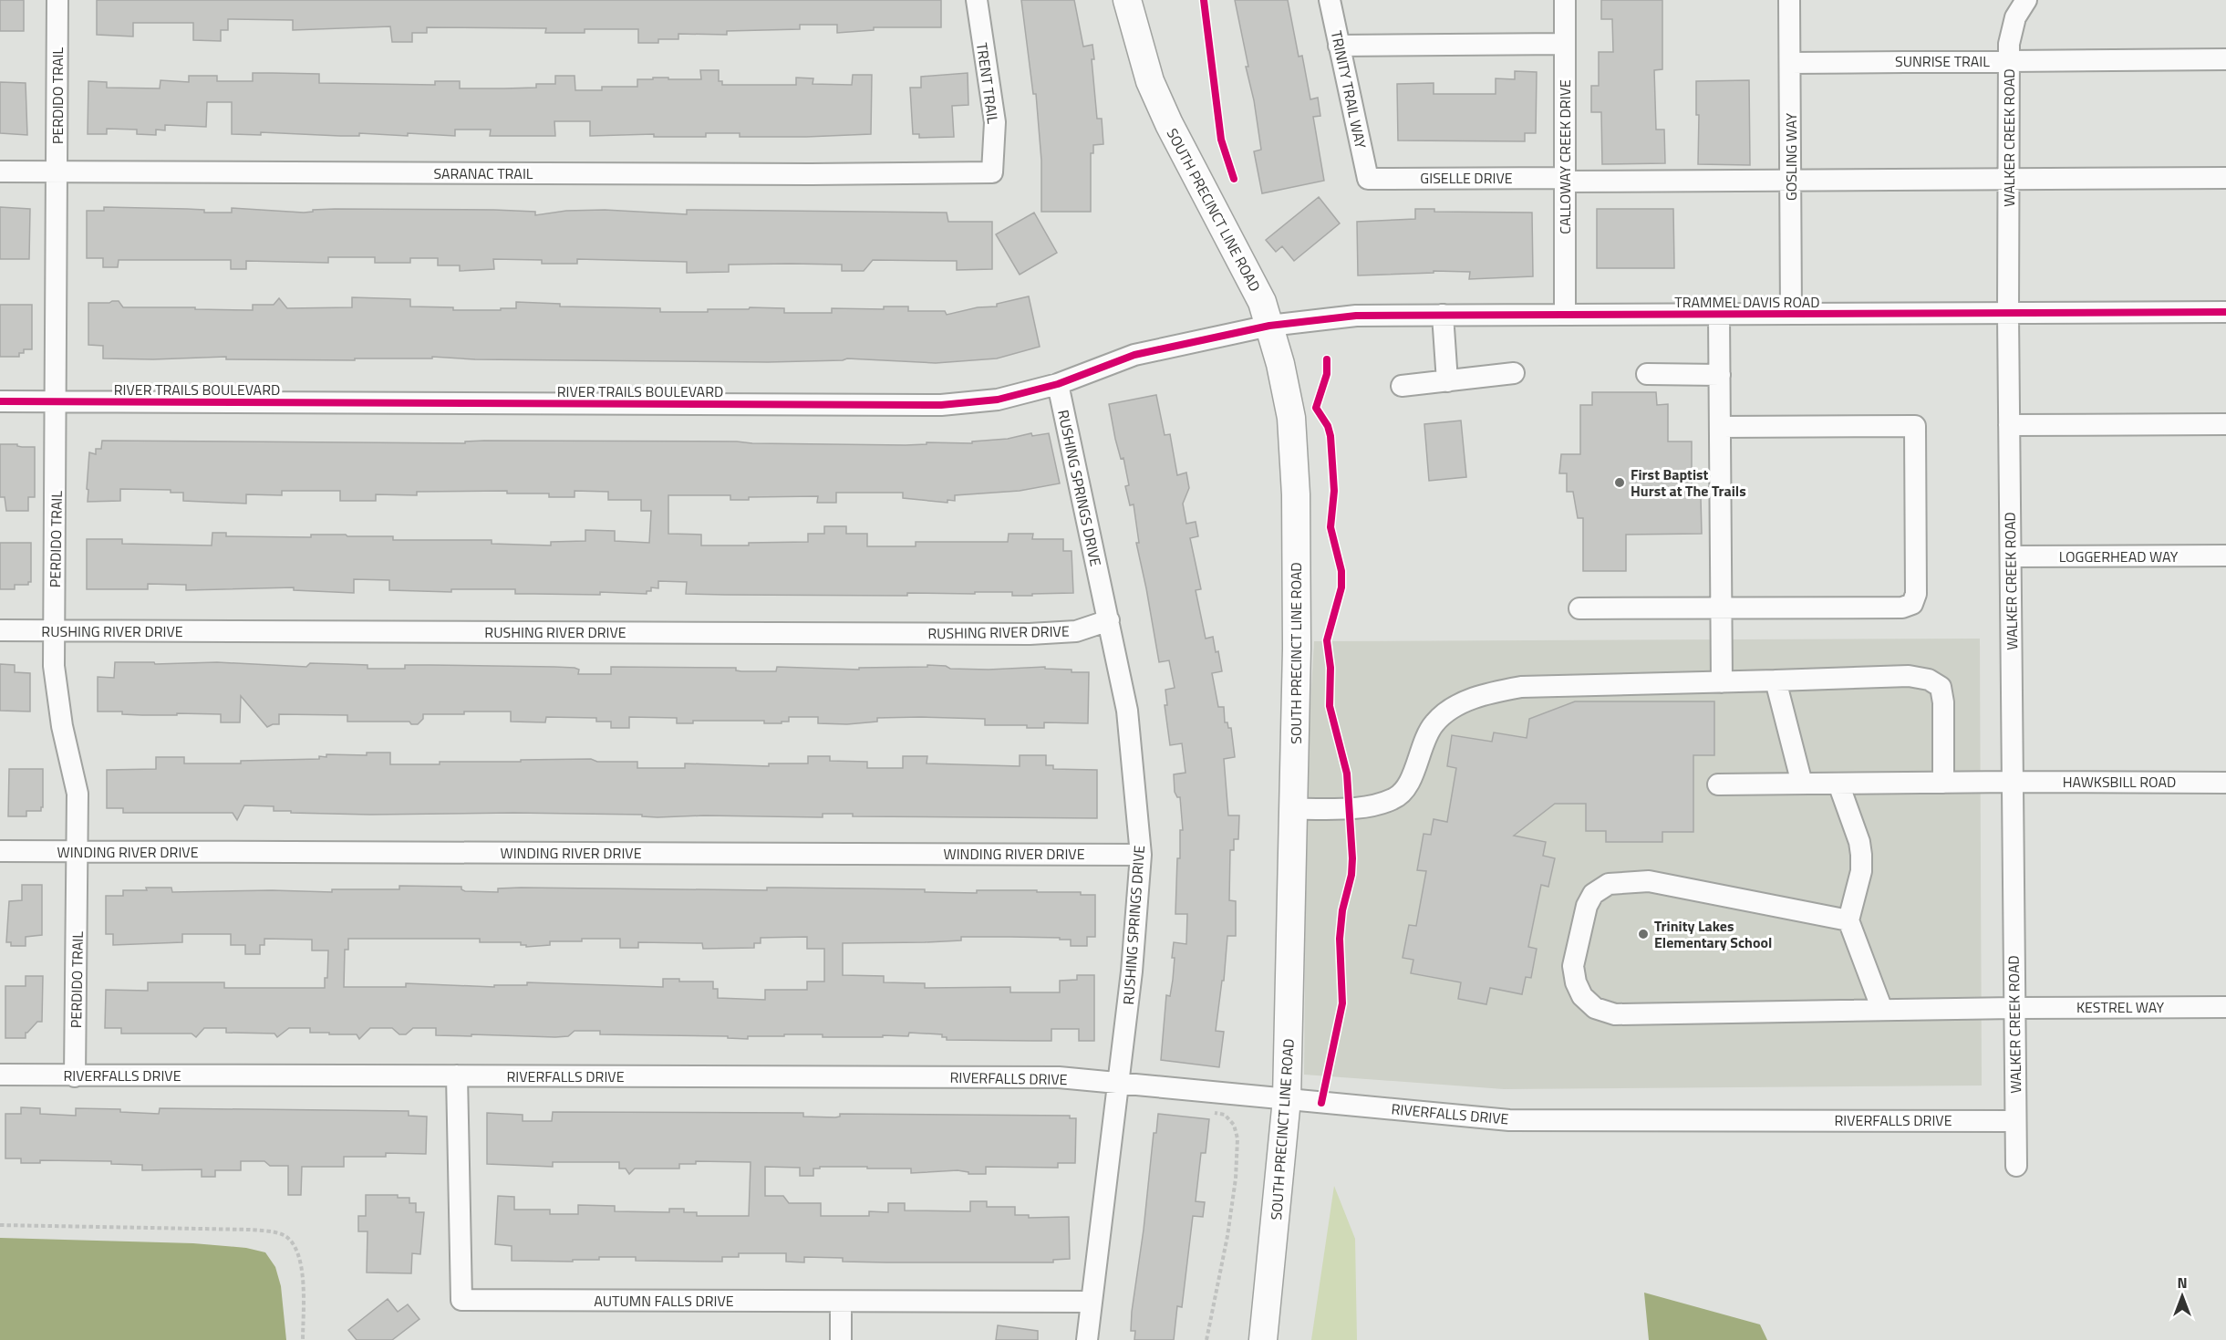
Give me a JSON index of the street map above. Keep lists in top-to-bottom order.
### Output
{
  "streets": {
    "main road": ["SOUTH PRECINCT LINE ROAD"],
    "street": [
      "SUNRISE TRAIL",
      "TRENT TRAIL",
      "TRINITY TRAIL WAY",
      "PERDIDO TRAIL",
      "WALKER CREEK ROAD",
      "CALLOWAY CREEK DRIVE",
      "GOSLING WAY",
      "SARANAC TRAIL",
      "GISELLE DRIVE",
      "TRAMMEL DAVIS ROAD",
      "RIVER TRAILS BOULEVARD",
      "RUSHING SPRINGS DRIVE",
      "LOGGERHEAD WAY",
      "RUSHING RIVER DRIVE",
      "HAWKSBILL ROAD",
      "WINDING RIVER DRIVE",
      "KESTREL WAY",
      "RIVERFALLS DRIVE",
      "AUTUMN FALLS DRIVE"
    ]
  },
  "crossings": [
    ["SUNRISE TRAIL", "WALKER CREEK ROAD"],
    ["SUNRISE TRAIL", "GOSLING WAY"],
    ["TRENT TRAIL", "SARANAC TRAIL"],
    ["TRINITY TRAIL WAY", "GISELLE DRIVE"],
    ["PERDIDO TRAIL", "SARANAC TRAIL"],
    ["PERDIDO TRAIL", "RIVER TRAILS BOULEVARD"],
    ["PERDIDO TRAIL", "RUSHING RIVER DRIVE"],
    ["PERDIDO TRAIL", "WINDING RIVER DRIVE"],
    ["PERDIDO TRAIL", "RIVERFALLS DRIVE"],
    ["WALKER CREEK ROAD", "GISELLE DRIVE"],
    ["WALKER CREEK ROAD", "TRAMMEL DAVIS ROAD"],
    ["WALKER CREEK ROAD", "LOGGERHEAD WAY"],
    ["WALKER CREEK ROAD", "HAWKSBILL ROAD"],
    ["WALKER CREEK ROAD", "KESTREL WAY"],
    ["WALKER CREEK ROAD", "RIVERFALLS DRIVE"],
    ["CALLOWAY CREEK DRIVE", "GISELLE DRIVE"],
    ["CALLOWAY CREEK DRIVE", "TRAMMEL DAVIS ROAD"],
    ["GOSLING WAY", "GISELLE DRIVE"],
    ["GOSLING WAY", "TRAMMEL DAVIS ROAD"],
    ["SOUTH PRECINCT LINE ROAD", "TRAMMEL DAVIS ROAD"],
    ["SOUTH PRECINCT LINE ROAD", "RIVER TRAILS BOULEVARD"],
    ["SOUTH PRECINCT LINE ROAD", "RIVERFALLS DRIVE"],
    ["TRAMMEL DAVIS ROAD", "RIVER TRAILS BOULEVARD"],
    ["RIVER TRAILS BOULEVARD", "RUSHING SPRINGS DRIVE"],
    ["RUSHING SPRINGS DRIVE", "RUSHING RIVER DRIVE"],
    ["RUSHING SPRINGS DRIVE", "WINDING RIVER DRIVE"],
    ["RUSHING SPRINGS DRIVE", "RIVERFALLS DRIVE"],
    ["RUSHING SPRINGS DRIVE", "AUTUMN FALLS DRIVE"],
    ["RIVERFALLS DRIVE", "AUTUMN FALLS DRIVE"]
  ],
  "places": ["First Baptist Hurst at The Trails", "Trinity Lakes Elementary School"],
  "north": "top"
}
